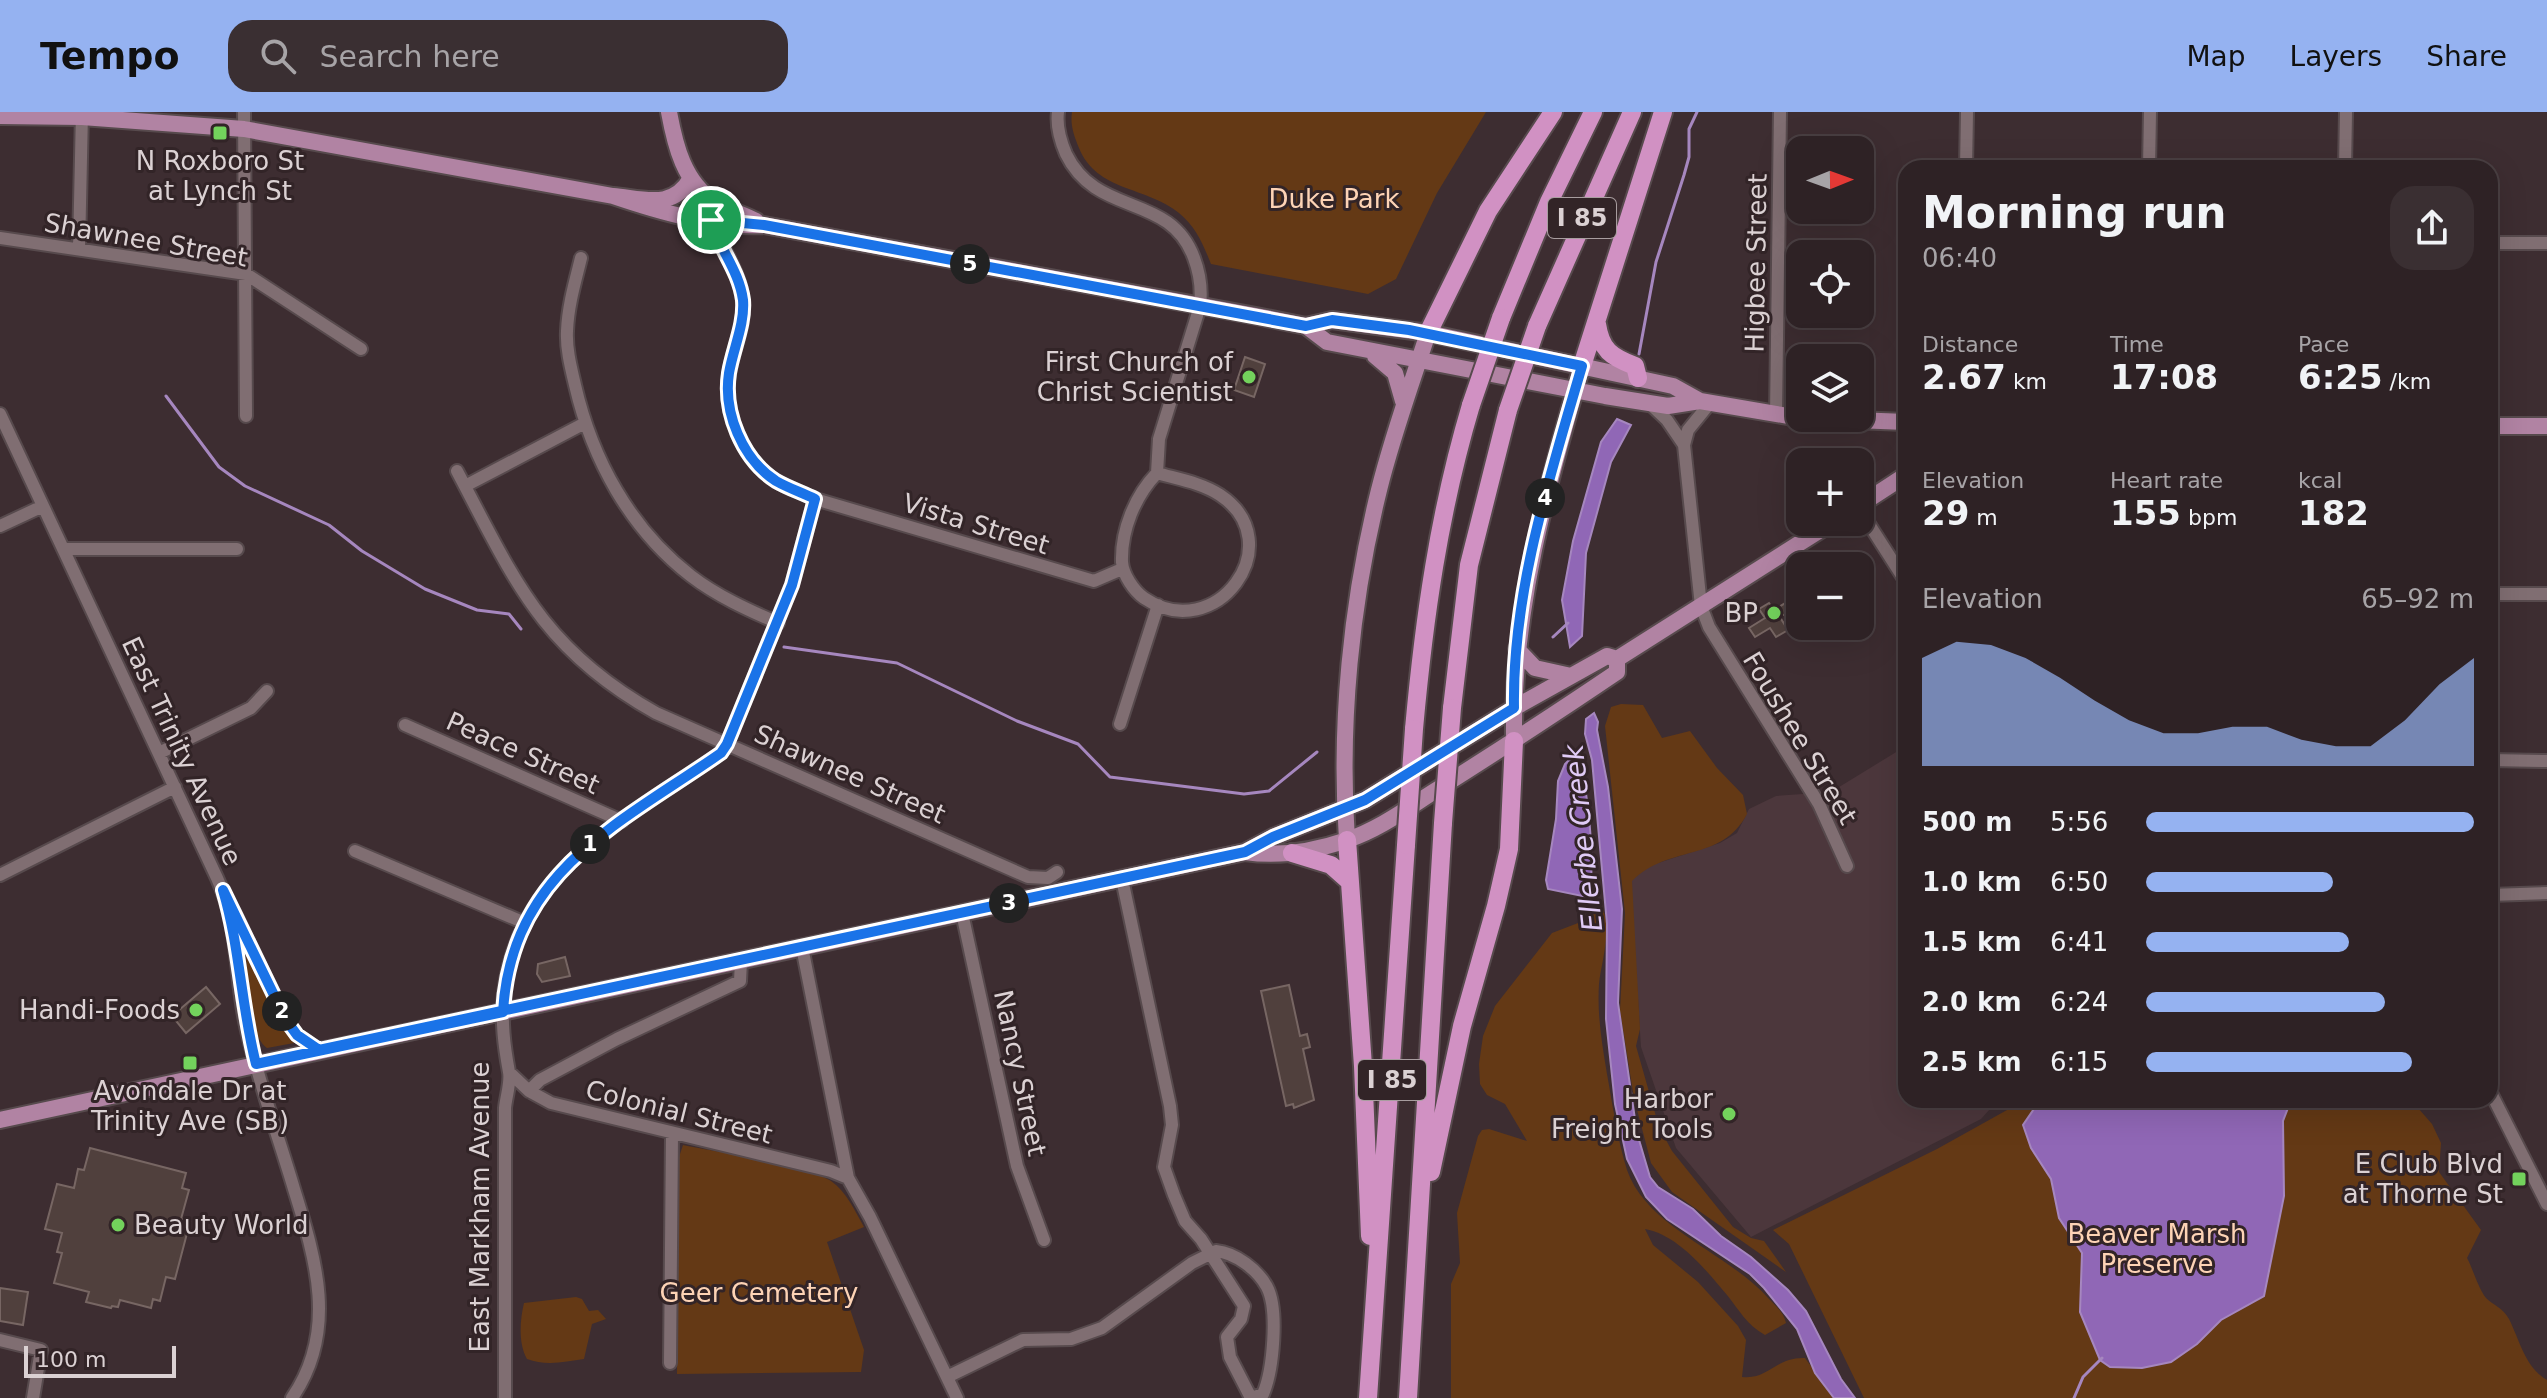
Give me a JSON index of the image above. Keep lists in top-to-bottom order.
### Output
{
  "streets": {
    "highway": ["I 85"],
    "street": [
      "Shawnee Street",
      "Higbee Street",
      "Vista Street",
      "Foushee Street",
      "East Trinity Avenue",
      "Peace Street",
      "Nancy Street",
      "Colonial Street",
      "East Markham Avenue"
    ]
  },
  "crossings": [
    ["Shawnee Street", "East Markham Avenue"],
    ["Vista Street", "East Markham Avenue"],
    ["Peace Street", "East Markham Avenue"],
    ["Colonial Street", "East Markham Avenue"]
  ],
  "water": ["Ellerbe Creek"],
  "parks": ["Duke Park", "Beaver Marsh Preserve", "Geer Cemetery"],
  "places": {
    "transit": ["N Roxboro St at Lynch St", "Avondale Dr at Trinity Ave (SB)", "E Club Blvd at Thorne St"],
    "other": [
      "First Church of Christ Scientist",
      "BP",
      "Handi-Foods",
      "Harbor Freight Tools",
      "Beauty World"
    ]
  },
  "scale_bar": "100 m",
  "north": "right",
  "page": {
    "header": "Tempo",
    "search": "Search here",
    "nav": ["Map", "Layers", "Share"],
    "map_buttons": ["+", "−"],
    "heading": ["Morning run", "06:40"],
    "pins": [
      "5",
      "4",
      "1",
      "3",
      "2"
    ],
    "stats": [
      ["Distance", "2.67 km"],
      ["Time", "17:08"],
      ["Pace", "6:25 /km"],
      ["Elevation", "29 m"],
      ["Heart rate", "155 bpm"],
      ["kcal", "182"]
    ],
    "chart": ["Elevation", "65–92 m"],
    "list": [
      {
        "name": "500 m",
        "note": "5:56"
      },
      {
        "name": "1.0 km",
        "note": "6:50"
      },
      {
        "name": "1.5 km",
        "note": "6:41"
      },
      {
        "name": "2.0 km",
        "note": "6:24"
      },
      {
        "name": "2.5 km",
        "note": "6:15"
      }
    ],
    "scale": "100 m"
  }
}
